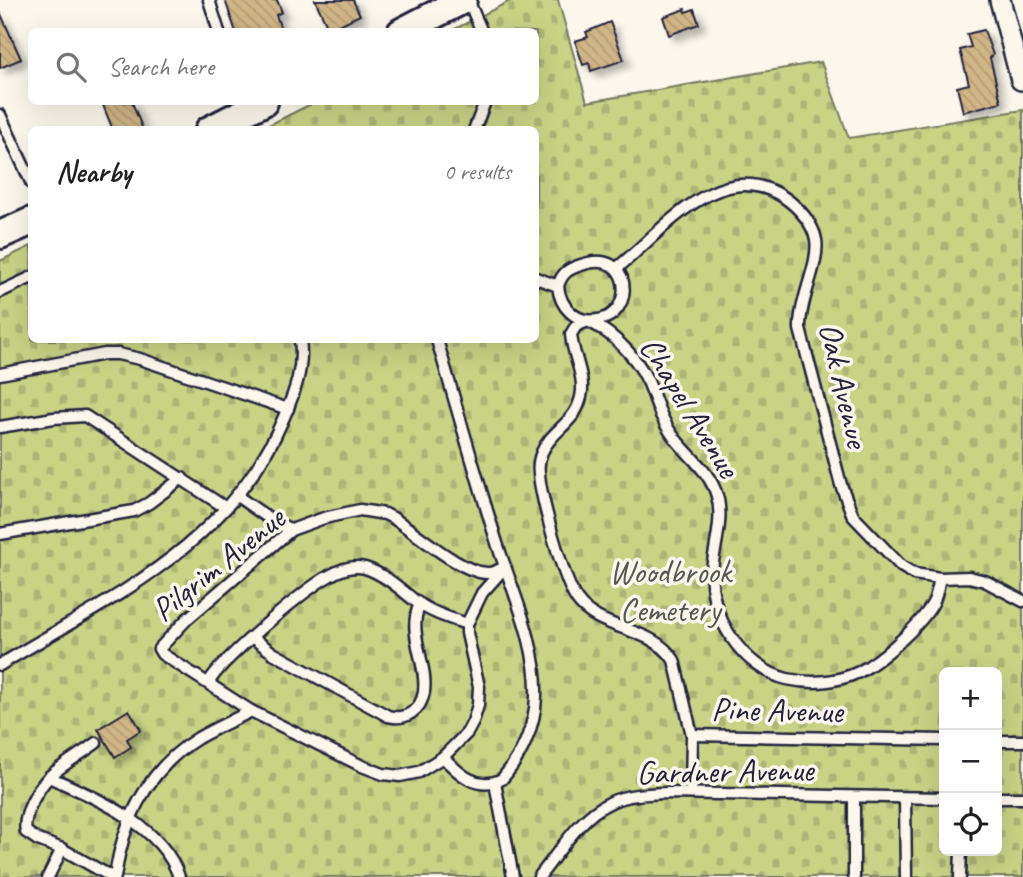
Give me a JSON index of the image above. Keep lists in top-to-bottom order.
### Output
{
  "streets": {
    "lane": [
      "Oak Avenue",
      "Chapel Avenue",
      "Pilgrim Avenue",
      "Pine Avenue",
      "Gardner Avenue"
    ]
  },
  "crossings": [
    ["Oak Avenue", "Chapel Avenue"],
    ["Oak Avenue", "Pine Avenue"],
    ["Chapel Avenue", "Pine Avenue"]
  ],
  "parks": ["Woodbrook Cemetery"],
  "page": {
    "search": "Search here",
    "heading": ["Nearby", "0 results"],
    "map_buttons": ["+", "−"]
  }
}
